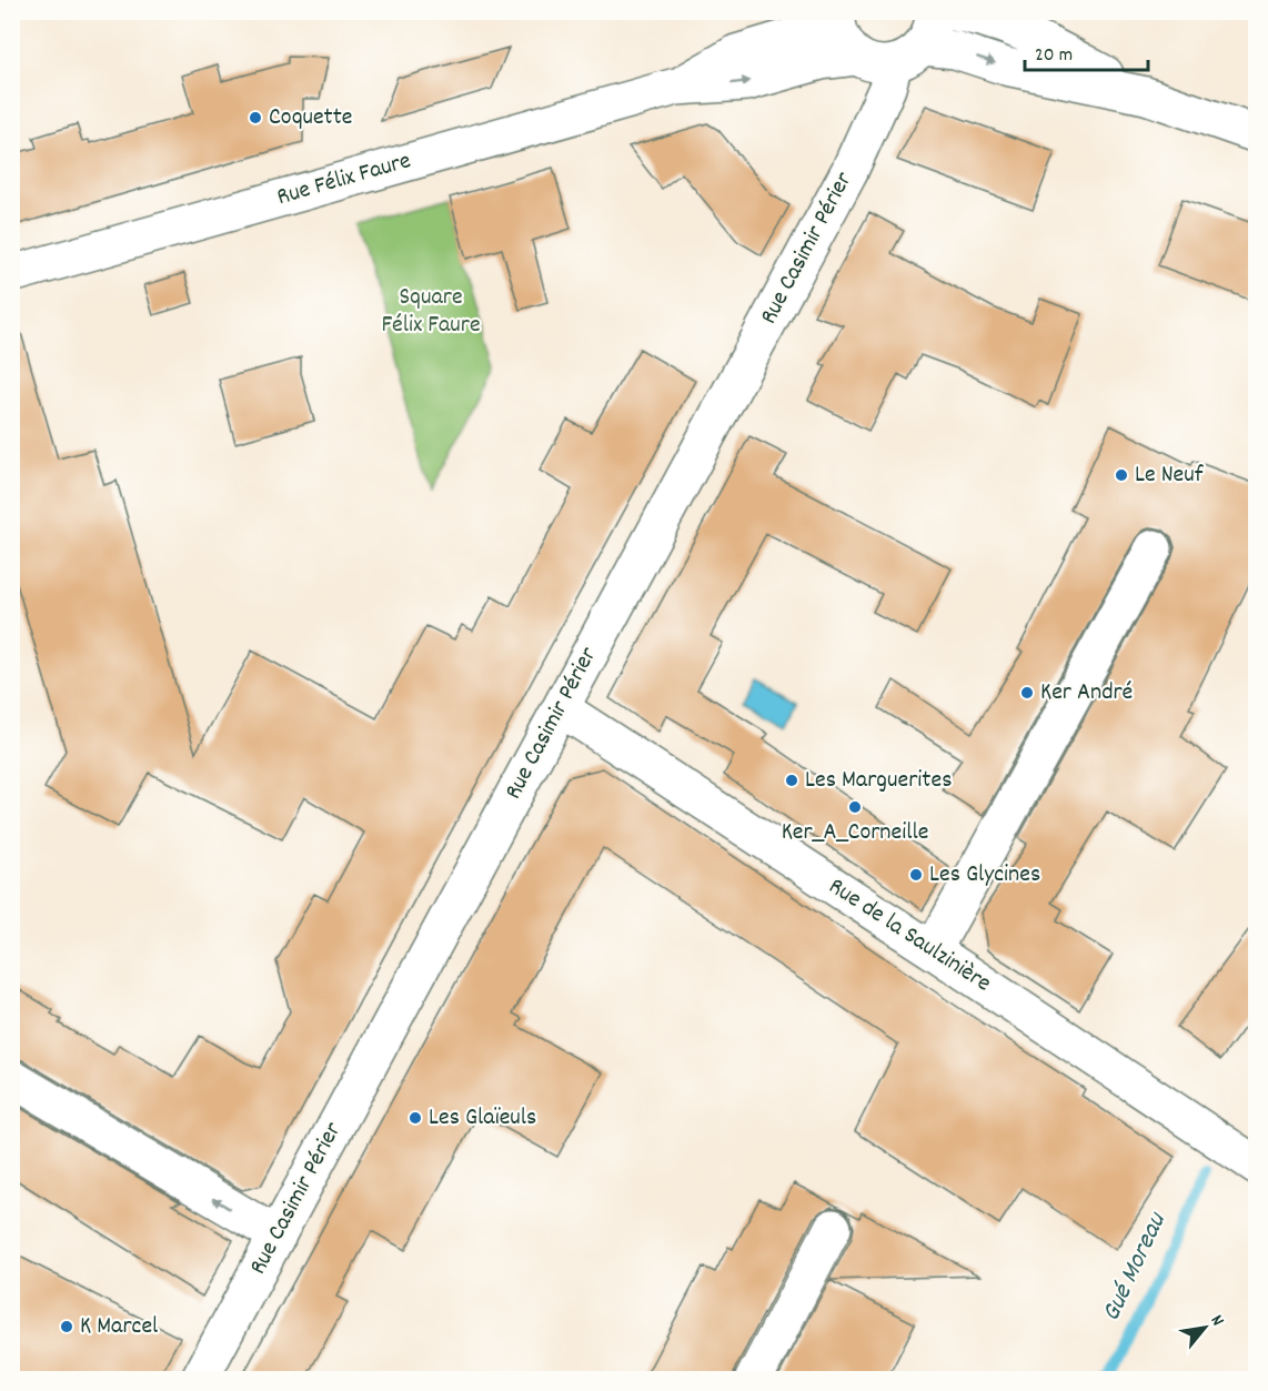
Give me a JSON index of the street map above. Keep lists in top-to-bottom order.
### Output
{
  "streets": {
    "street": ["Rue Félix Faure", "Rue Casimir Périer", "Rue de la Saulzinière"]
  },
  "crossings": [
    ["Rue Casimir Périer", "Rue de la Saulzinière"]
  ],
  "water": ["Gué Moreau"],
  "parks": ["Square Félix Faure"],
  "places": [
    "Coquette",
    "Le Neuf",
    "Ker André",
    "Les Marguerites",
    "Ker_A_Corneille",
    "Les Glycines",
    "Les Glaïeuls",
    "K Marcel"
  ],
  "scale_bar": "20 m",
  "north": "top right"
}
